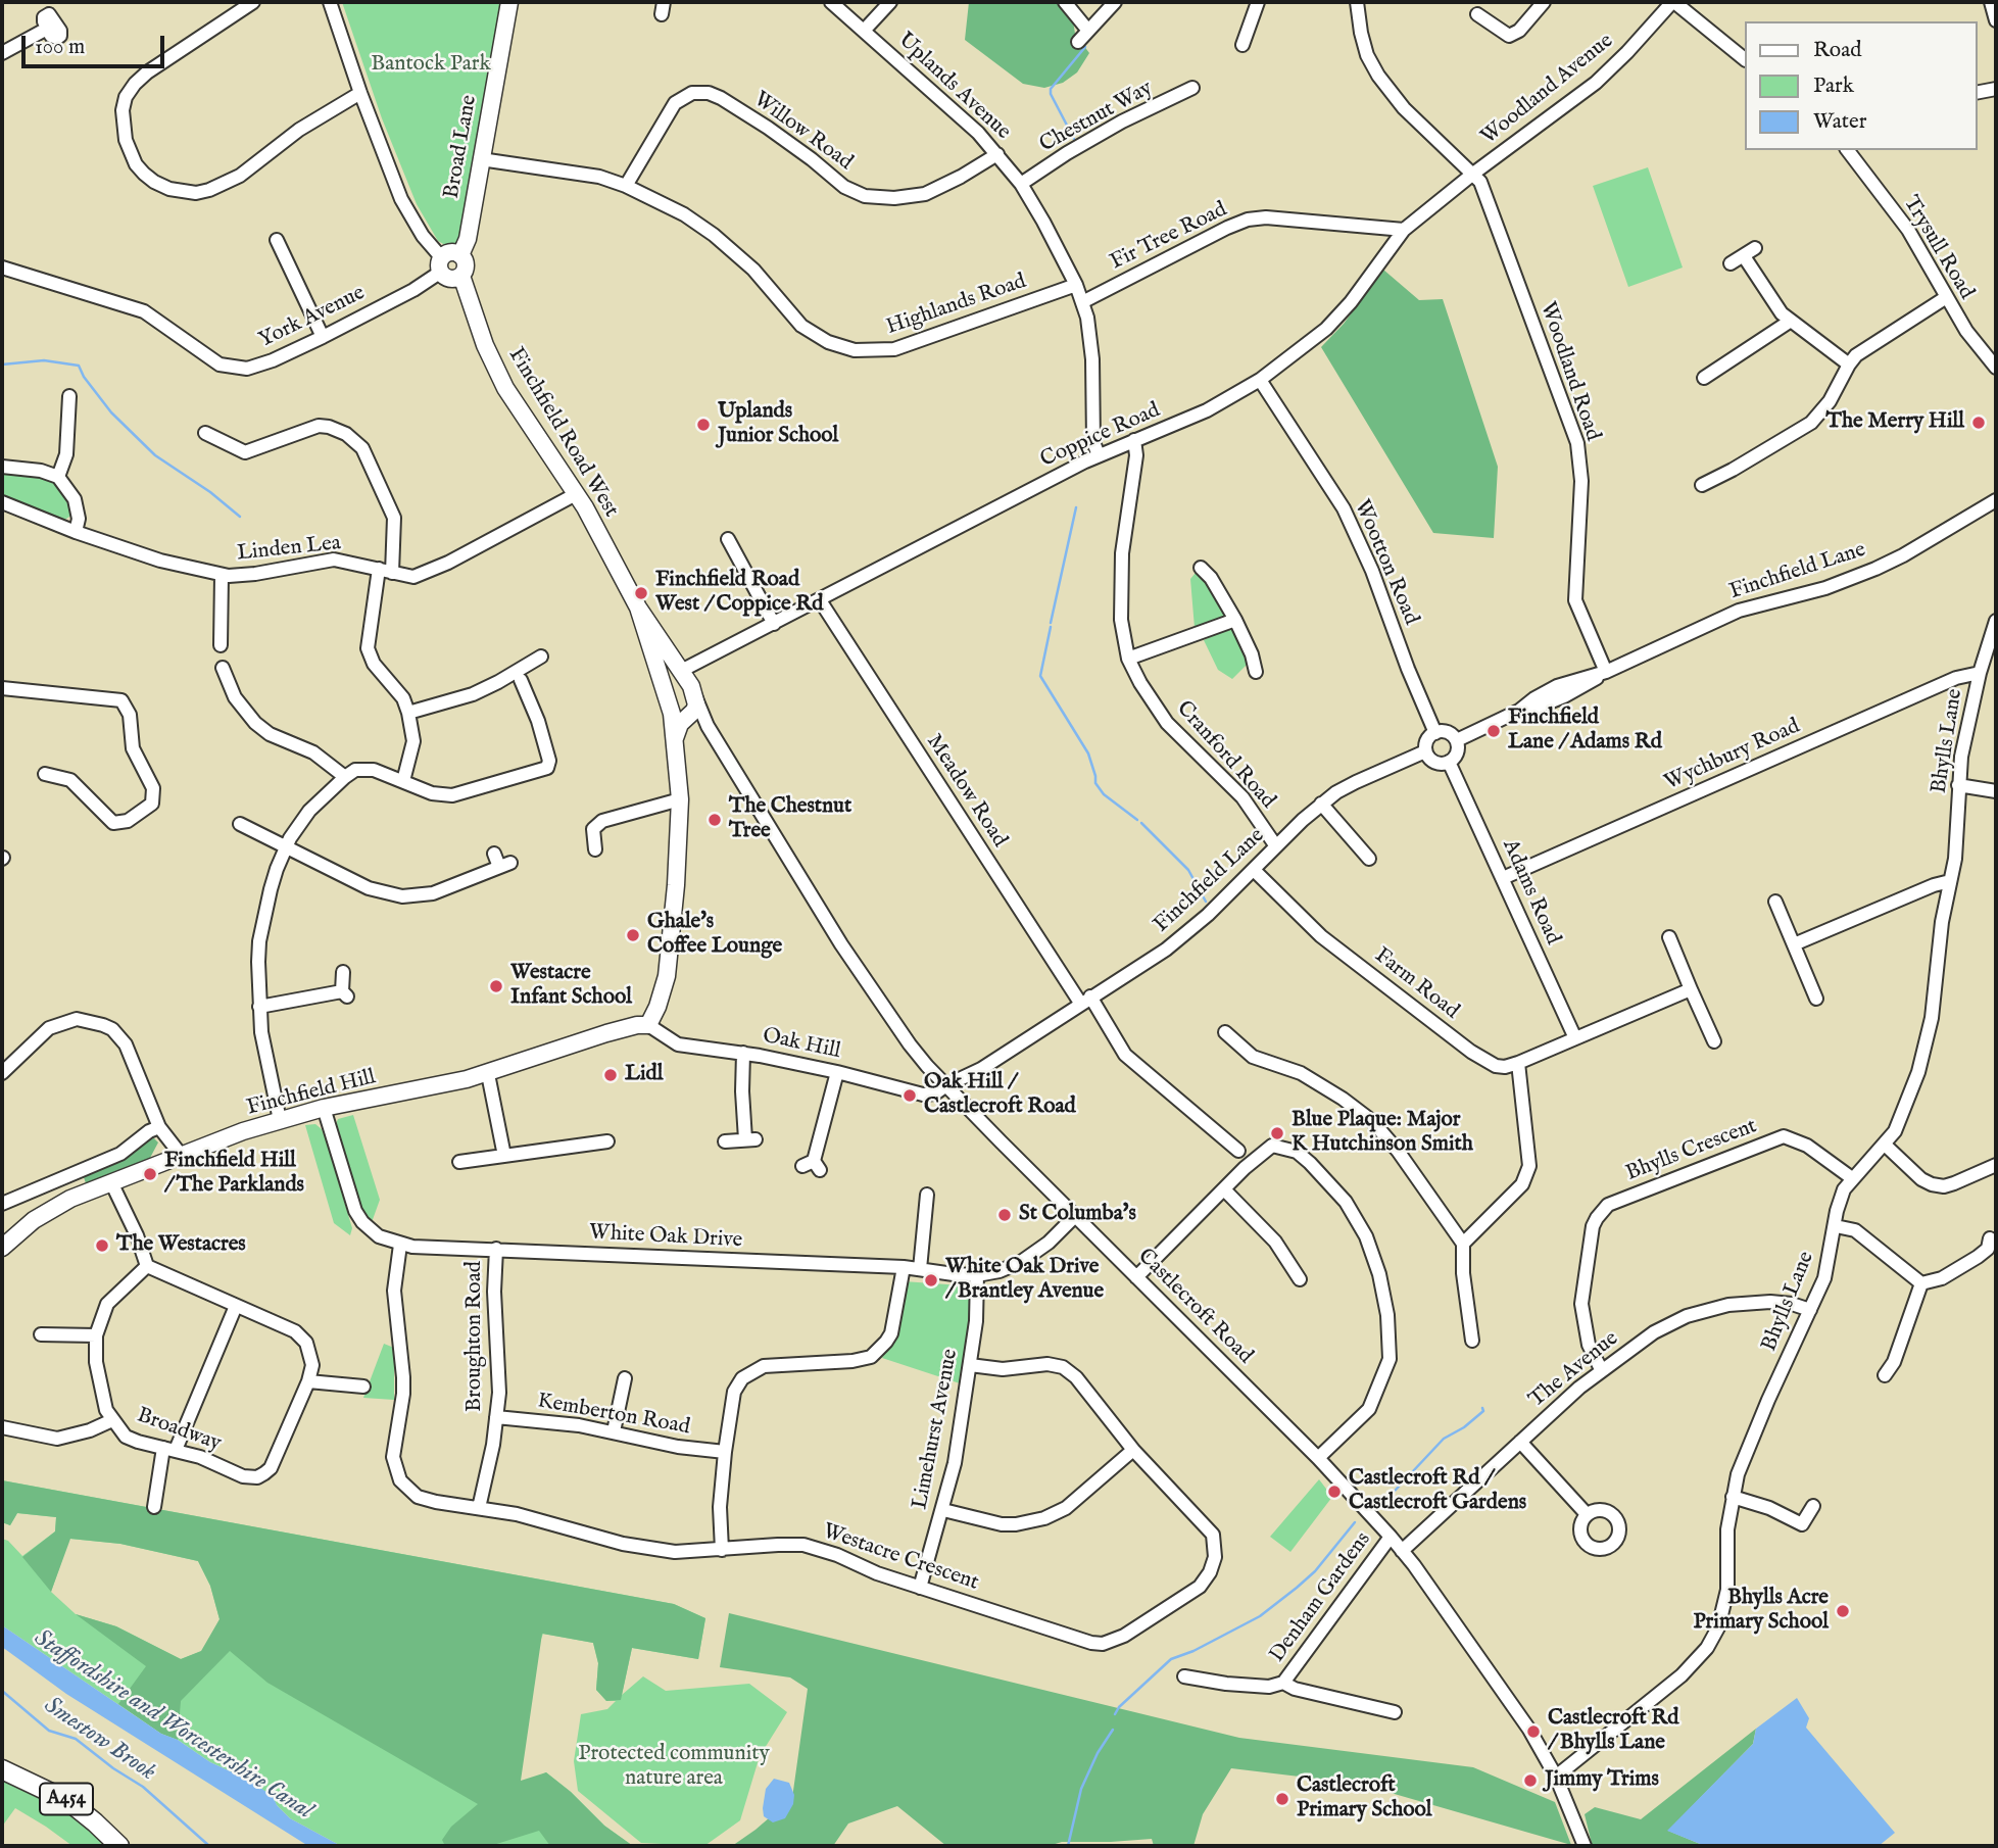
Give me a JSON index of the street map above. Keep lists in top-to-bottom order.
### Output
{
  "streets": {
    "highway": ["A454"],
    "main road": ["Broad Lane", "Finchfield Road West", "Finchfield Hill"],
    "street": [
      "Uplands Avenue",
      "Woodland Avenue",
      "Chestnut Way",
      "Willow Road",
      "Fir Tree Road",
      "Trysull Road",
      "Highlands Road",
      "York Avenue",
      "Woodland Road",
      "Coppice Road",
      "Linden Lea",
      "Wootton Road",
      "Finchfield Lane",
      "Bhylls Lane",
      "Cranford Road",
      "Wychbury Road",
      "Meadow Road",
      "Adams Road",
      "Farm Road",
      "Oak Hill",
      "Bhylls Crescent",
      "White Oak Drive",
      "Castlecroft Road",
      "Broughton Road",
      "The Avenue",
      "Kemberton Road",
      "Limehurst Avenue",
      "Broadway",
      "Westacre Crescent",
      "Denham Gardens"
    ]
  },
  "crossings": [
    ["Uplands Avenue", "Chestnut Way"],
    ["Uplands Avenue", "Willow Road"],
    ["Uplands Avenue", "Fir Tree Road"],
    ["Uplands Avenue", "Highlands Road"],
    ["Uplands Avenue", "Coppice Road"],
    ["Woodland Avenue", "Woodland Road"],
    ["Woodland Avenue", "Coppice Road"],
    ["Willow Road", "Highlands Road"],
    ["Broad Lane", "Highlands Road"],
    ["Broad Lane", "York Avenue"],
    ["Broad Lane", "Finchfield Road West"],
    ["Fir Tree Road", "Coppice Road"],
    ["York Avenue", "Finchfield Road West"],
    ["Woodland Road", "Coppice Road"],
    ["Woodland Road", "Finchfield Lane"],
    ["Finchfield Road West", "Coppice Road"],
    ["Finchfield Road West", "Linden Lea"],
    ["Finchfield Road West", "Castlecroft Road"],
    ["Coppice Road", "Wootton Road"],
    ["Coppice Road", "Cranford Road"],
    ["Coppice Road", "Meadow Road"],
    ["Wootton Road", "Finchfield Lane"],
    ["Wootton Road", "Adams Road"],
    ["Finchfield Lane", "Cranford Road"],
    ["Finchfield Lane", "Meadow Road"],
    ["Finchfield Lane", "Adams Road"],
    ["Finchfield Lane", "Farm Road"],
    ["Finchfield Lane", "Oak Hill"],
    ["Finchfield Lane", "Castlecroft Road"],
    ["Bhylls Lane", "Wychbury Road"],
    ["Bhylls Lane", "Bhylls Crescent"],
    ["Bhylls Lane", "Castlecroft Road"],
    ["Bhylls Lane", "The Avenue"],
    ["Wychbury Road", "Adams Road"],
    ["Adams Road", "Farm Road"],
    ["Oak Hill", "Finchfield Hill"],
    ["Oak Hill", "Castlecroft Road"],
    ["Finchfield Hill", "White Oak Drive"],
    ["Bhylls Crescent", "The Avenue"],
    ["White Oak Drive", "Castlecroft Road"],
    ["White Oak Drive", "Broughton Road"],
    ["White Oak Drive", "Limehurst Avenue"],
    ["White Oak Drive", "Westacre Crescent"],
    ["Castlecroft Road", "The Avenue"],
    ["Castlecroft Road", "Denham Gardens"],
    ["Broughton Road", "Kemberton Road"],
    ["Broughton Road", "Westacre Crescent"],
    ["Limehurst Avenue", "Westacre Crescent"]
  ],
  "water": ["Staffordshire and Worcestershire Canal", "Smestow Brook"],
  "parks": ["Bantock Park", "Protected community nature area"],
  "places": [
    "The Merry Hill",
    "Uplands Junior School",
    "Finchfield Road West / Coppice Rd",
    "Finchfield Lane / Adams Rd",
    "The Chestnut Tree",
    "Ghale's Coffee Lounge",
    "Westacre Infant School",
    "Lidl",
    "Oak Hill / Castlecroft Road",
    "Blue Plaque: Major K Hutchinson Smith",
    "Finchfield Hill / The Parklands",
    "St Columba's",
    "The Westacres",
    "White Oak Drive / Brantley Avenue",
    "Castlecroft Rd / Castlecroft Gardens",
    "Bhylls Acre Primary School",
    "Castlecroft Rd / Bhylls Lane",
    "Jimmy Trims",
    "Castlecroft Primary School"
  ],
  "legend": ["Road", "Park", "Water"],
  "scale_bar": "100 m"
}
